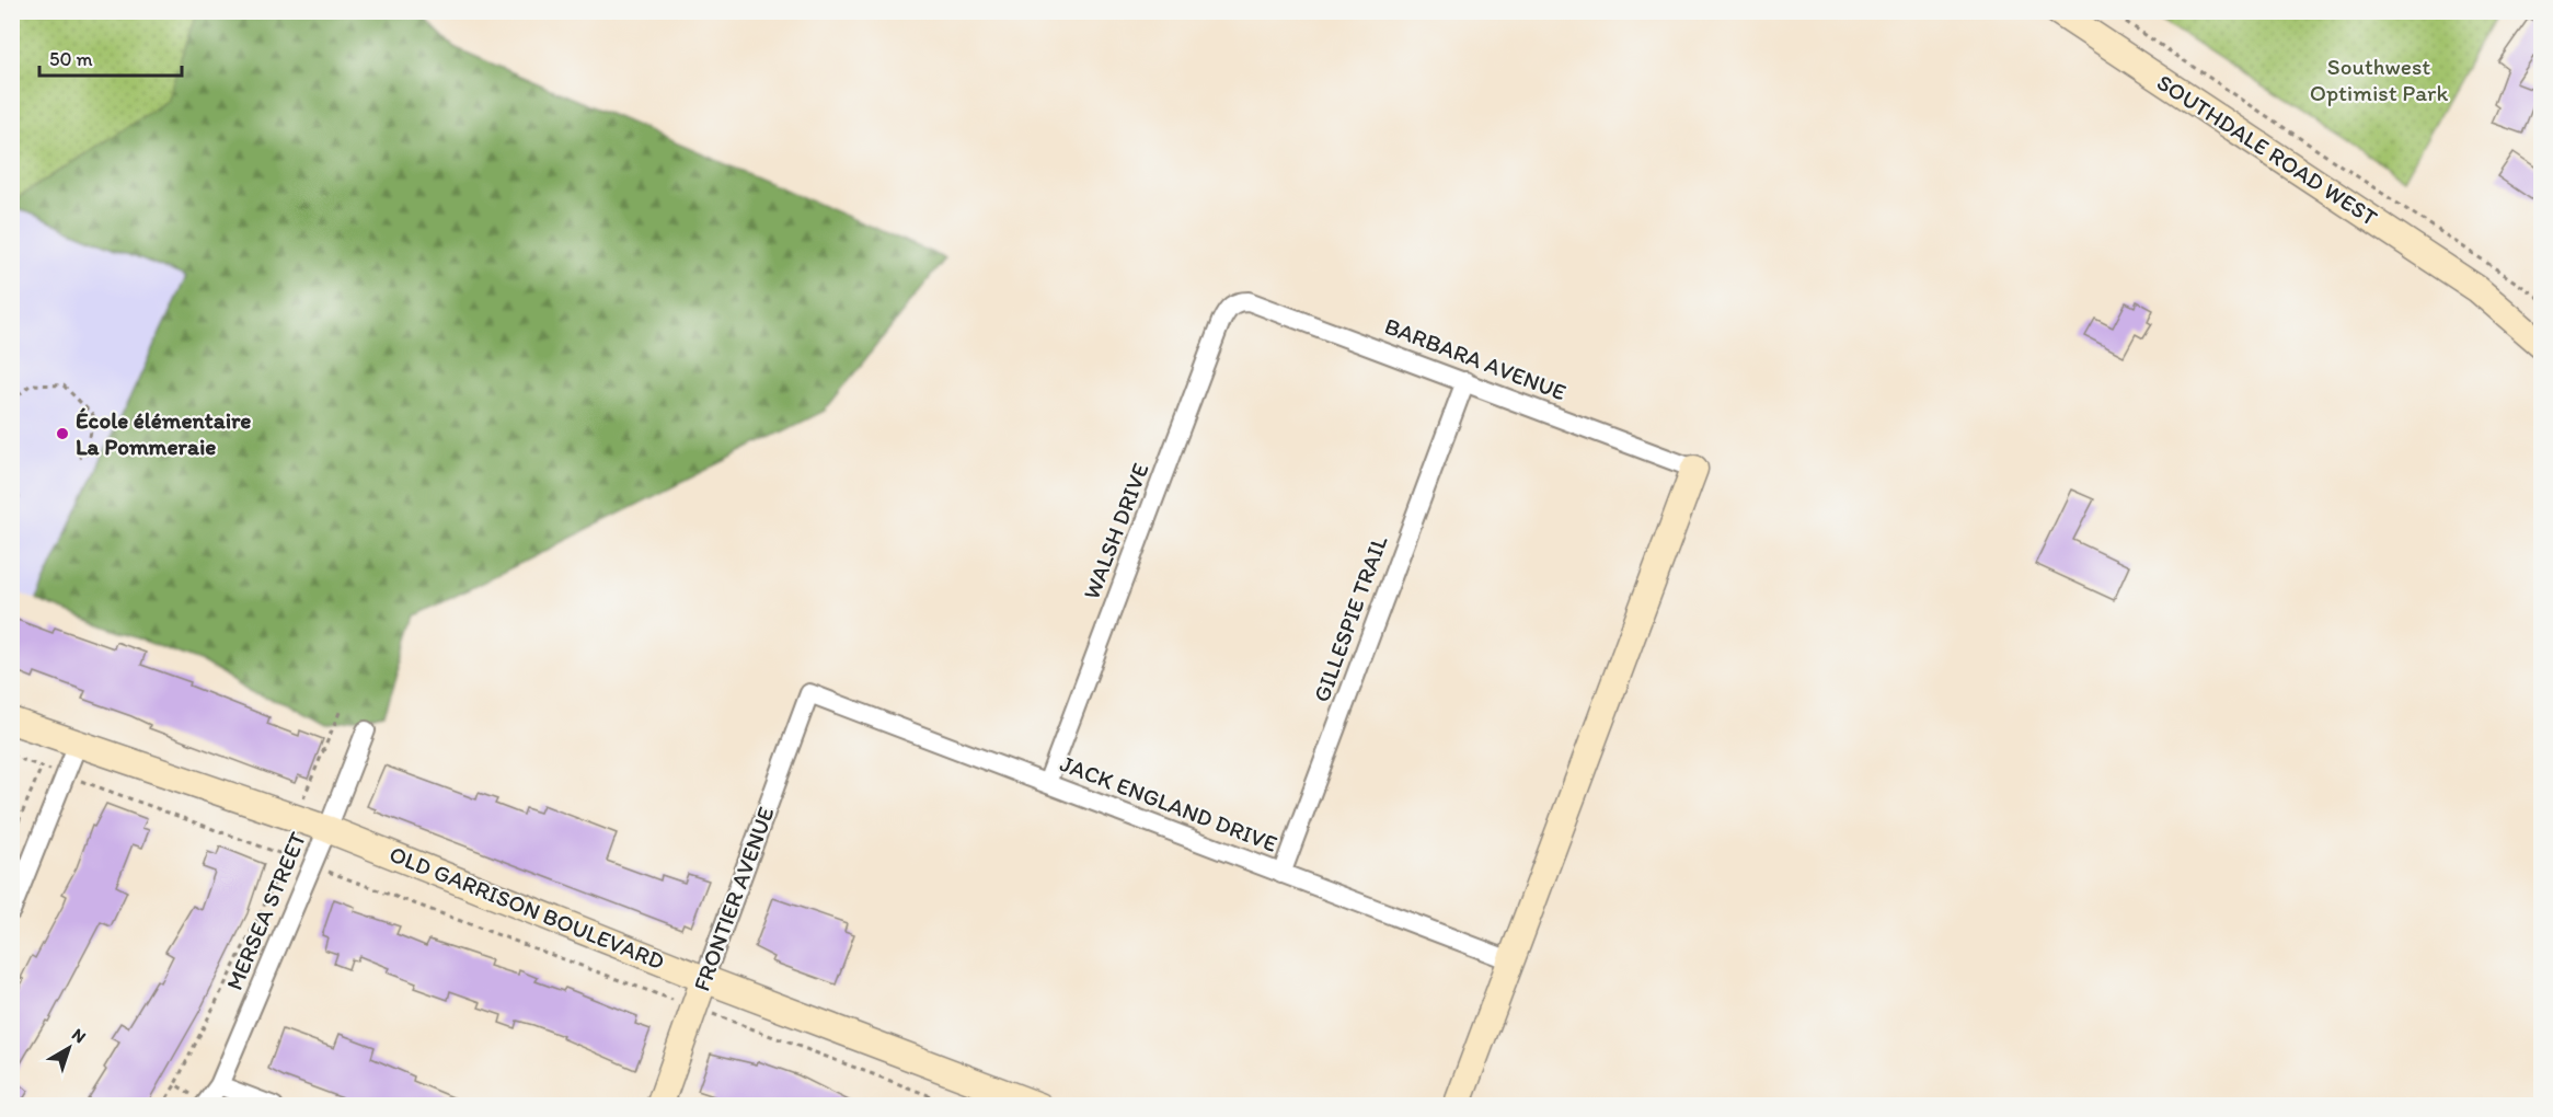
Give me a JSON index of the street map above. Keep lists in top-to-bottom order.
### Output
{
  "streets": {
    "street": [
      "SOUTHDALE ROAD WEST",
      "BARBARA AVENUE",
      "WALSH DRIVE",
      "GILLESPIE TRAIL",
      "JACK ENGLAND DRIVE",
      "FRONTIER AVENUE",
      "OLD GARRISON BOULEVARD",
      "MERSEA STREET"
    ]
  },
  "crossings": [
    ["BARBARA AVENUE", "WALSH DRIVE"],
    ["BARBARA AVENUE", "GILLESPIE TRAIL"],
    ["WALSH DRIVE", "JACK ENGLAND DRIVE"],
    ["GILLESPIE TRAIL", "JACK ENGLAND DRIVE"],
    ["JACK ENGLAND DRIVE", "FRONTIER AVENUE"],
    ["FRONTIER AVENUE", "OLD GARRISON BOULEVARD"],
    ["OLD GARRISON BOULEVARD", "MERSEA STREET"]
  ],
  "parks": ["Southwest Optimist Park"],
  "places": ["École élémentaire La Pommeraie"],
  "scale_bar": "50 m",
  "north": "top right"
}
